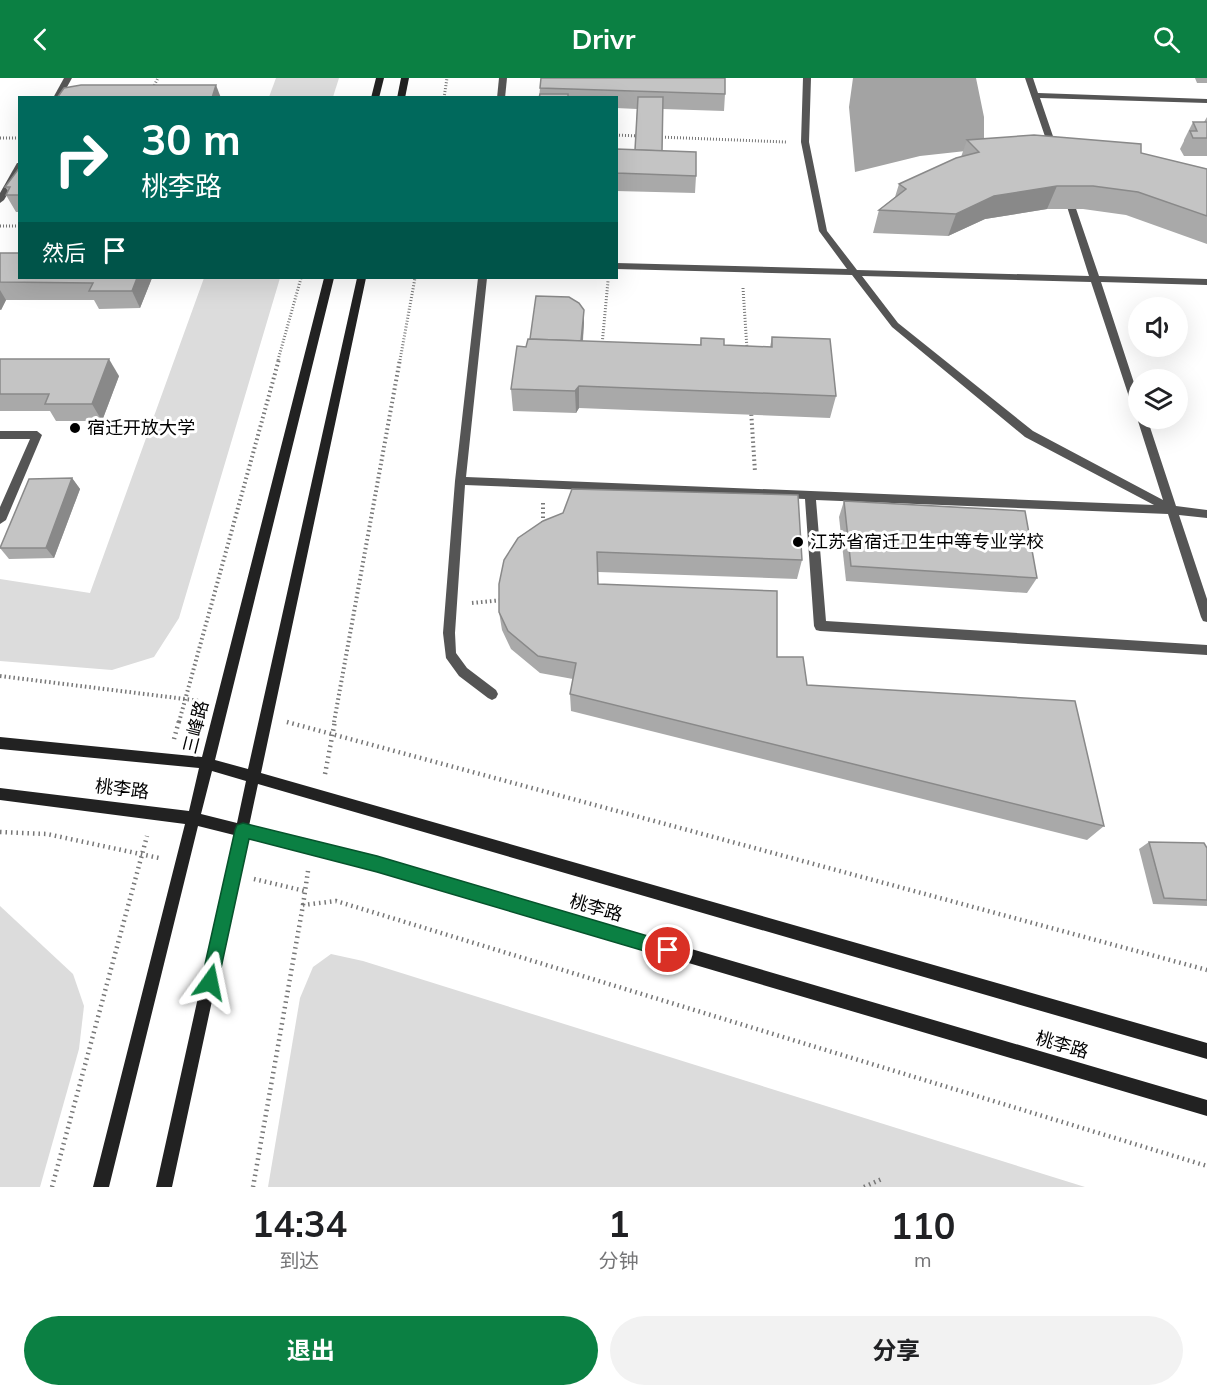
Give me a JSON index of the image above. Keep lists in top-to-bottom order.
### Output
{
  "streets": {
    "main road": ["三峰路", "桃李路"]
  },
  "crossings": [
    ["三峰路", "桃李路"]
  ],
  "places": ["宿迁开放大学", "江苏省宿迁卫生中等专业学校"],
  "page": {
    "header": "Drivr",
    "turn": ["30 m", "桃李路"],
    "then": "然后",
    "eta": [
      "14:34",
      "到达",
      "1",
      "分钟",
      "110",
      "m"
    ],
    "buttons": ["退出", "分享"]
  }
}
